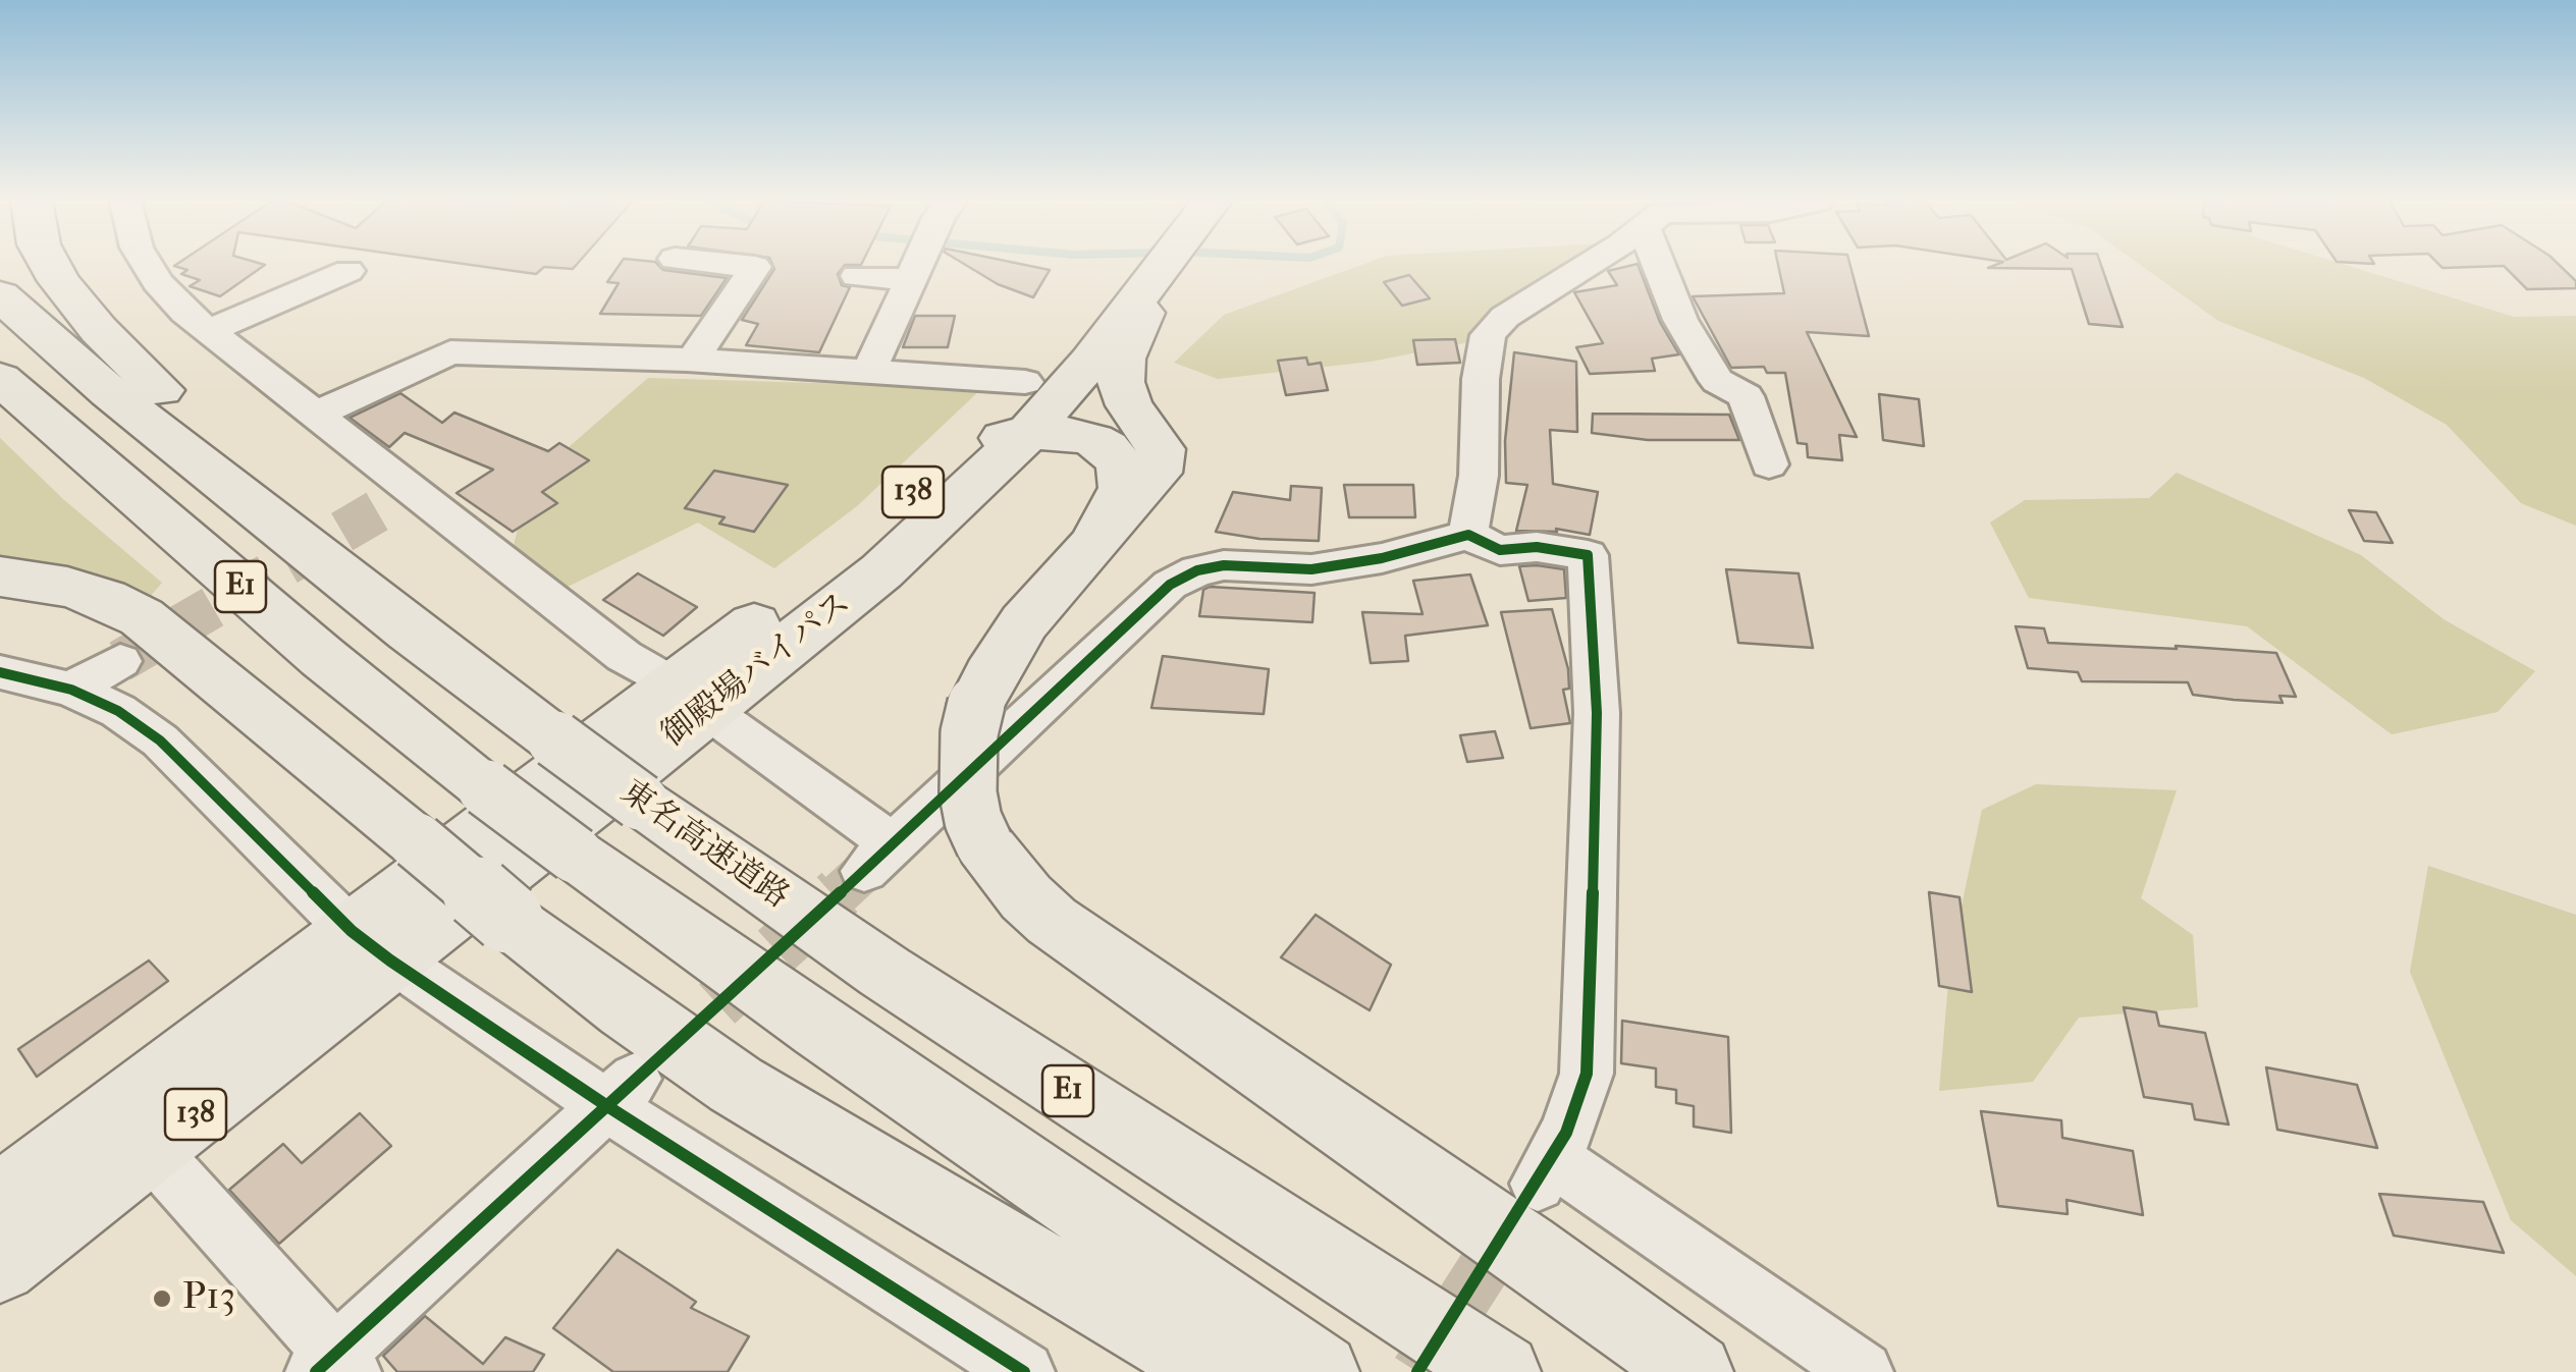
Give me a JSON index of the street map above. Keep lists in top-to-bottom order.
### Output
{
  "streets": {
    "highway": [
      "138",
      "E1",
      "御殿場バイパス",
      "東名高速道路"
    ]
  },
  "places": ["P13"]
}
